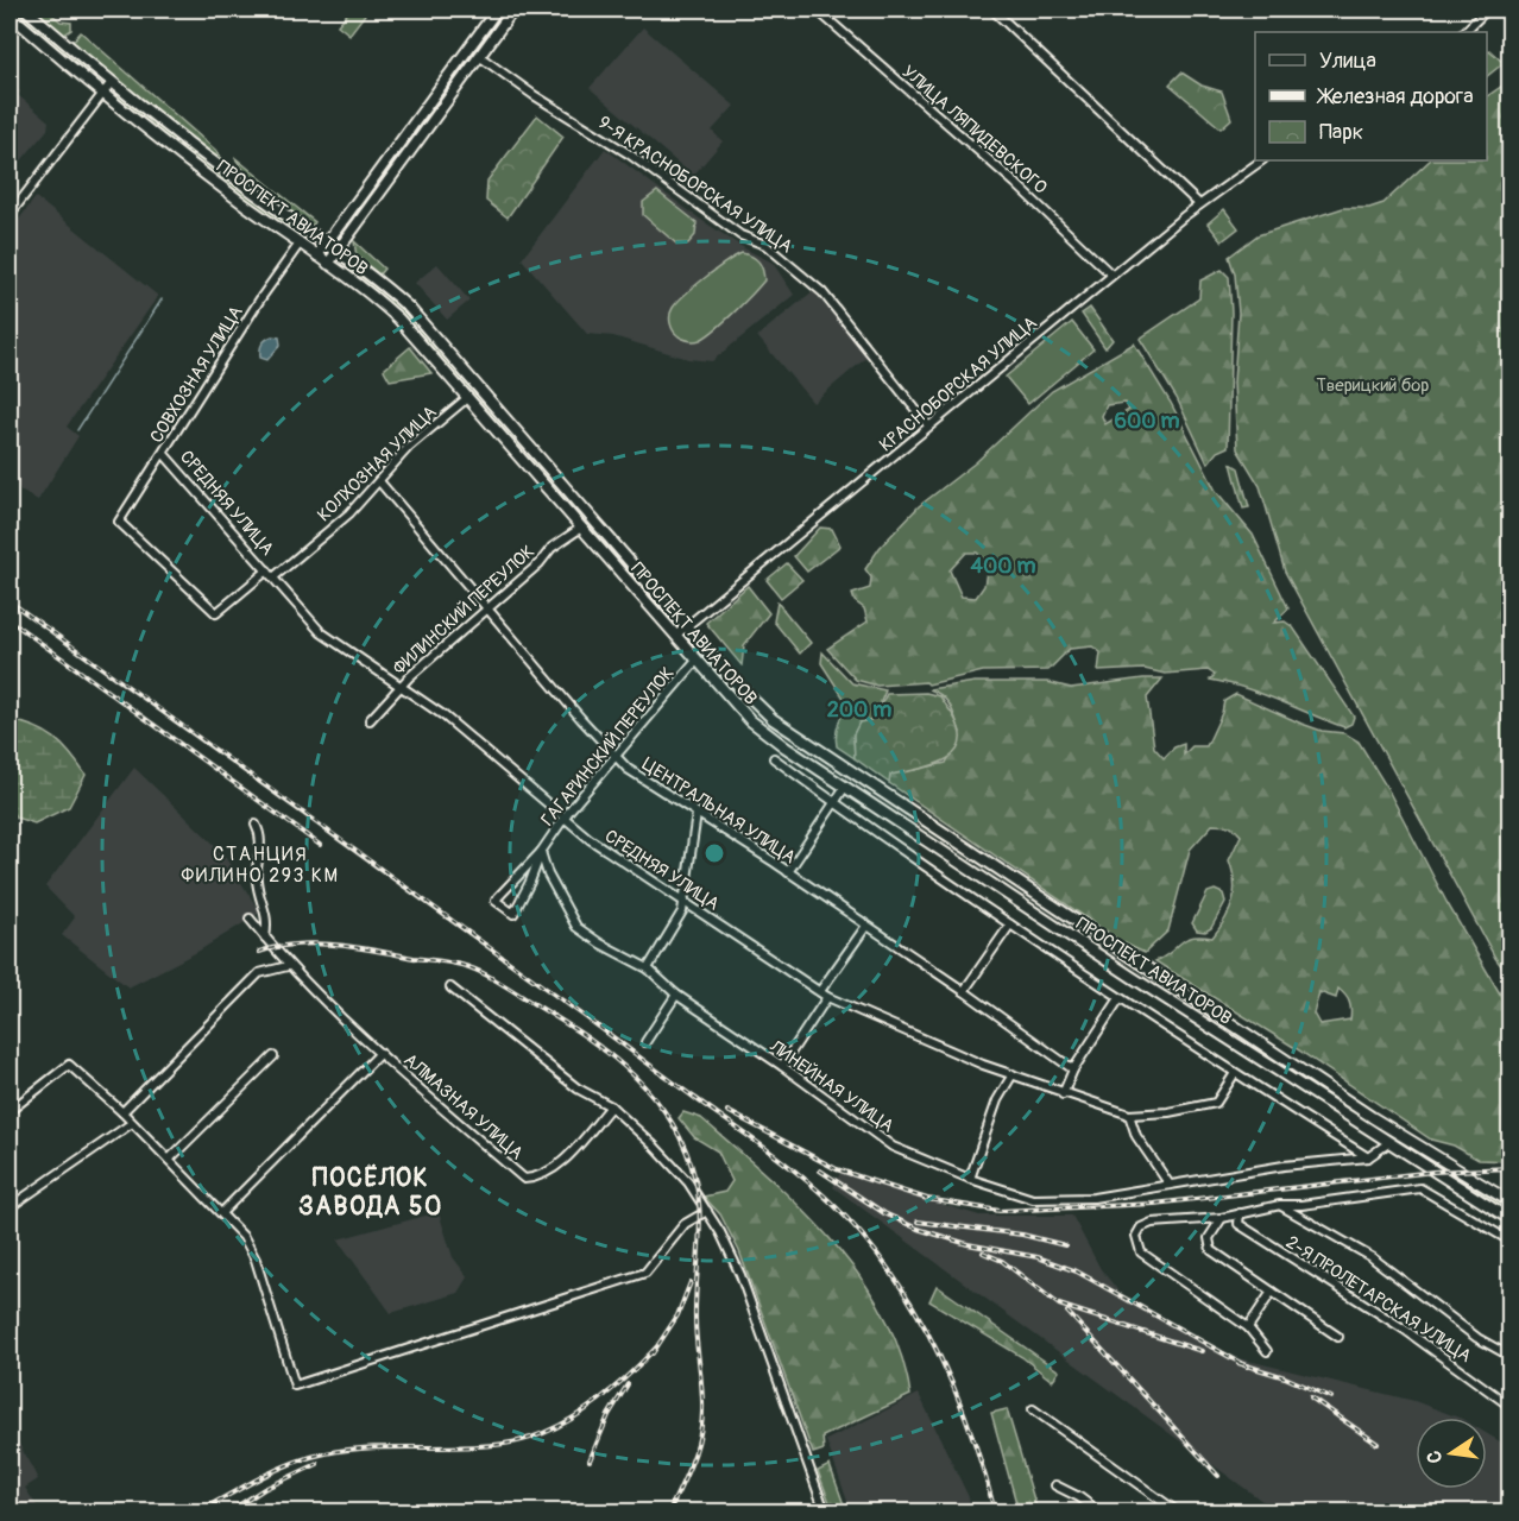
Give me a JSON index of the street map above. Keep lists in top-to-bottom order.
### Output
{
  "streets": {
    "main road": ["ПРОСПЕКТ АВИАТОРОВ"],
    "street": [
      "УЛИЦА ЛЯПИДЕВСКОГО",
      "9-Я КРАСНОБОРСКАЯ УЛИЦА",
      "СОВХОЗНАЯ УЛИЦА",
      "КРАСНОБОРСКАЯ УЛИЦА",
      "КОЛХОЗНАЯ УЛИЦА",
      "СРЕДНЯЯ УЛИЦА",
      "ФИЛИНСКИЙ ПЕРЕУЛОК",
      "ГАГАРИНСКИЙ ПЕРЕУЛОК",
      "ЦЕНТРАЛЬНАЯ УЛИЦА",
      "ЛИНЕЙНАЯ УЛИЦА",
      "АЛМАЗНАЯ УЛИЦА",
      "2-Я ПРОЛЕТАРСКАЯ УЛИЦА"
    ]
  },
  "crossings": [
    ["УЛИЦА ЛЯПИДЕВСКОГО", "КРАСНОБОРСКАЯ УЛИЦА"],
    ["9-Я КРАСНОБОРСКАЯ УЛИЦА", "КРАСНОБОРСКАЯ УЛИЦА"],
    ["ПРОСПЕКТ АВИАТОРОВ", "СОВХОЗНАЯ УЛИЦА"],
    ["ПРОСПЕКТ АВИАТОРОВ", "КРАСНОБОРСКАЯ УЛИЦА"],
    ["ПРОСПЕКТ АВИАТОРОВ", "КОЛХОЗНАЯ УЛИЦА"],
    ["ПРОСПЕКТ АВИАТОРОВ", "ФИЛИНСКИЙ ПЕРЕУЛОК"],
    ["ПРОСПЕКТ АВИАТОРОВ", "ГАГАРИНСКИЙ ПЕРЕУЛОК"],
    ["ПРОСПЕКТ АВИАТОРОВ", "ЛИНЕЙНАЯ УЛИЦА"],
    ["СОВХОЗНАЯ УЛИЦА", "СРЕДНЯЯ УЛИЦА"],
    ["КОЛХОЗНАЯ УЛИЦА", "СРЕДНЯЯ УЛИЦА"],
    ["КОЛХОЗНАЯ УЛИЦА", "ЦЕНТРАЛЬНАЯ УЛИЦА"],
    ["СРЕДНЯЯ УЛИЦА", "ФИЛИНСКИЙ ПЕРЕУЛОК"],
    ["СРЕДНЯЯ УЛИЦА", "ГАГАРИНСКИЙ ПЕРЕУЛОК"],
    ["ФИЛИНСКИЙ ПЕРЕУЛОК", "ЦЕНТРАЛЬНАЯ УЛИЦА"],
    ["ГАГАРИНСКИЙ ПЕРЕУЛОК", "ЦЕНТРАЛЬНАЯ УЛИЦА"],
    ["ГАГАРИНСКИЙ ПЕРЕУЛОК", "ЛИНЕЙНАЯ УЛИЦА"]
  ],
  "districts": ["СТАНЦИЯ ФИЛИНО 293 КМ", "ПОСЁЛОК ЗАВОДА 50"],
  "parks": ["Тверицкий бор"],
  "legend": ["Улица", "Железная дорога", "Парк"],
  "north": "left",
  "rings": ["600 m", "400 m", "200 m"]
}
